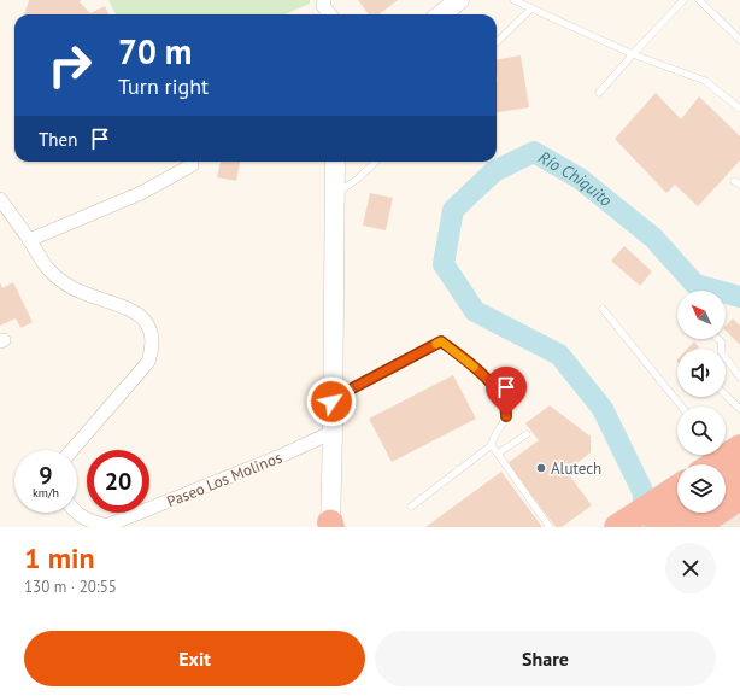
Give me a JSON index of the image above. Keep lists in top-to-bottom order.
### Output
{
  "streets": {
    "street": ["Paseo Los Molinos"]
  },
  "water": ["Río Chiquito"],
  "places": ["Alutech"],
  "north": "top left",
  "page": {
    "turn": ["70 m", "Turn right"],
    "then": "Then",
    "speed": "9 km/h",
    "limit": "20",
    "heading": ["1 min", "130 m · 20:55"],
    "buttons": ["Exit", "Share"]
  }
}
